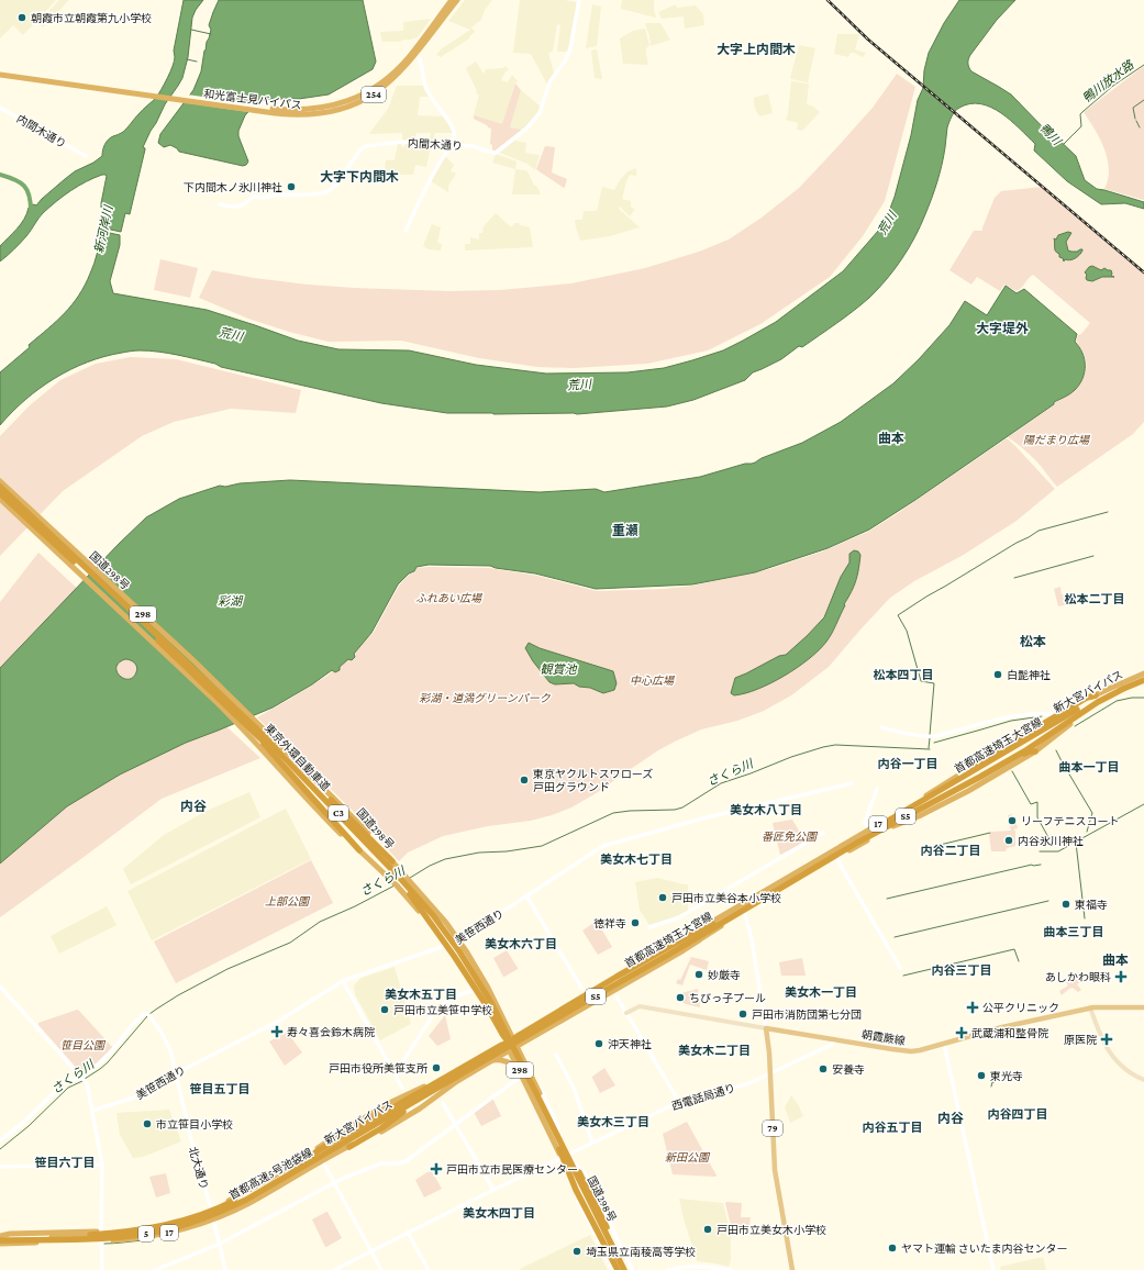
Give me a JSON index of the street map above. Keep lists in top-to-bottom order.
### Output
{
  "streets": {
    "highway": [
      "254",
      "和光富士見バイパス",
      "国道298号",
      "298",
      "新大宮バイパス",
      "首都高速埼玉大宮線",
      "東京外環自動車道",
      "C3",
      "S5",
      "17",
      "首都高速5号池袋線",
      "5"
    ],
    "main road": ["朝霞蕨線", "79"],
    "street": [
      "内間木通り",
      "美笹西通り",
      "西電話局通り",
      "北大通り"
    ]
  },
  "crossings": [
    ["国道298号", "東京外環自動車道"],
    ["国道298号", "17"],
    ["国道298号", "美笹西通り"],
    ["国道298号", "西電話局通り"],
    ["新大宮バイパス", "首都高速埼玉大宮線"],
    ["新大宮バイパス", "S5"],
    ["新大宮バイパス", "17"],
    ["新大宮バイパス", "首都高速5号池袋線"],
    ["首都高速埼玉大宮線", "S5"],
    ["首都高速埼玉大宮線", "17"],
    ["首都高速埼玉大宮線", "首都高速5号池袋線"],
    ["17", "北大通り"],
    ["17", "首都高速5号池袋線"],
    ["美笹西通り", "北大通り"],
    ["朝霞蕨線", "西電話局通り"],
    ["朝霞蕨線", "79"],
    ["西電話局通り", "79"]
  ],
  "districts": [
    "大字上内間木",
    "大字下内間木",
    "大字堤外",
    "曲本",
    "重瀬",
    "松本二丁目",
    "松本",
    "松本四丁目",
    "内谷一丁目",
    "曲本一丁目",
    "内谷",
    "美女木八丁目",
    "内谷二丁目",
    "美女木七丁目",
    "曲本三丁目",
    "美女木六丁目",
    "曲本",
    "内谷三丁目",
    "美女木一丁目",
    "美女木五丁目",
    "美女木二丁目",
    "笹目五丁目",
    "内谷四丁目",
    "内谷",
    "美女木三丁目",
    "内谷五丁目",
    "笹目六丁目",
    "美女木四丁目"
  ],
  "water": [
    "鴨川放水路",
    "鴨川",
    "荒川",
    "新河岸川",
    "彩湖",
    "観賞池",
    "さくら川"
  ],
  "parks": [
    "陽だまり広場",
    "ふれあい広場",
    "中心広場",
    "彩湖・道満グリーンパーク",
    "番匠免公園",
    "上部公園",
    "笹目公園",
    "新田公園"
  ],
  "places": {
    "other": [
      "朝霞市立朝霞第九小学校",
      "下内間木ノ氷川神社",
      "白髭神社",
      "東京ヤクルトスワローズ 戸田グラウンド",
      "リーフテニスコート",
      "内谷氷川神社",
      "戸田市立美谷本小学校",
      "東福寺",
      "徳祥寺",
      "妙厳寺",
      "ちびっ子プール",
      "戸田市立美笹中学校",
      "戸田市消防団第七分団",
      "沖天神社",
      "戸田市役所美笹支所",
      "安養寺",
      "東光寺",
      "市立笹目小学校",
      "戸田市立美女木小学校",
      "ヤマト運輸 さいたま内谷センター",
      "埼玉県立南稜高等学校"
    ],
    "health": [
      "あしかわ眼科",
      "公平クリニック",
      "寿々喜会鈴木病院",
      "武蔵浦和整骨院",
      "原医院",
      "戸田市立市民医療センター"
    ]
  }
}
